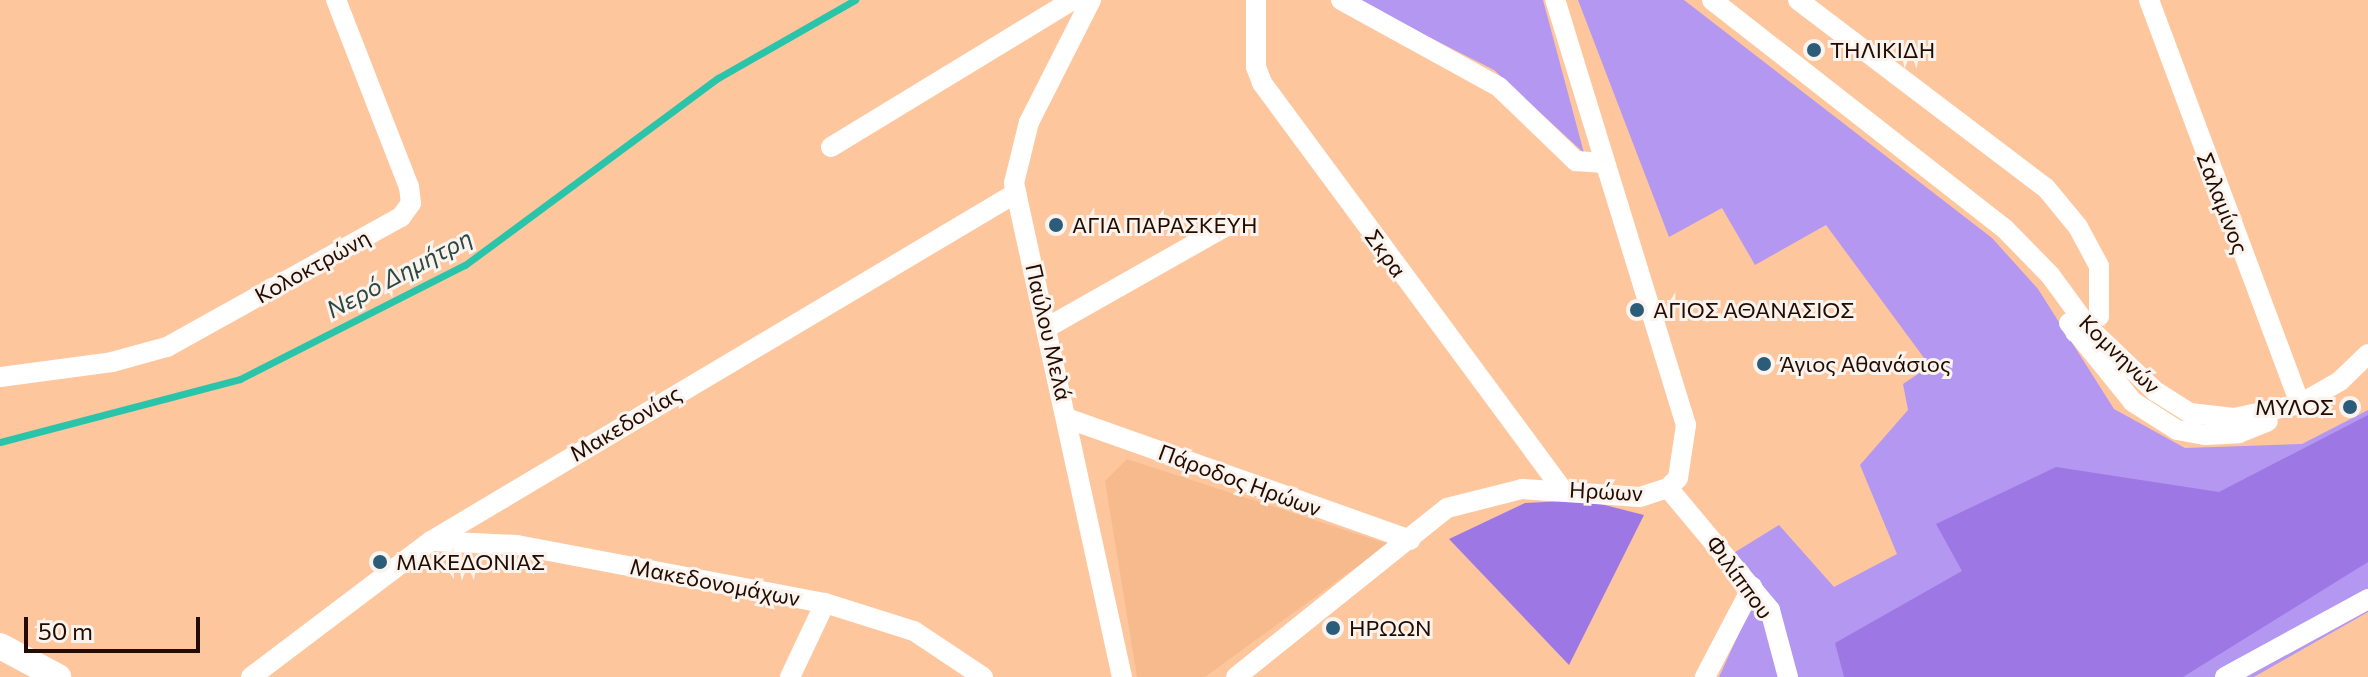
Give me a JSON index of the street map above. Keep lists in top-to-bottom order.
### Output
{
  "streets": {
    "street": [
      "Σαλαμίνος",
      "Σκρα",
      "Κολοκτρώνη",
      "Παύλου Μελά",
      "Κομνηνών",
      "Μακεδονίας",
      "Πάροδος Ηρώων",
      "Ηρώων",
      "Φιλίππου",
      "Μακεδονομάχων"
    ]
  },
  "crossings": [
    ["Σαλαμίνος", "Κομνηνών"],
    ["Σκρα", "Ηρώων"],
    ["Παύλου Μελά", "Μακεδονίας"],
    ["Παύλου Μελά", "Πάροδος Ηρώων"],
    ["Μακεδονίας", "Μακεδονομάχων"],
    ["Πάροδος Ηρώων", "Ηρώων"],
    ["Ηρώων", "Φιλίππου"]
  ],
  "water": ["Νερό Δημήτρη"],
  "places": [
    "ΤΗΛΙΚΙΔΗ",
    "ΑΓΙΑ ΠΑΡΑΣΚΕΥΗ",
    "ΑΓΙΟΣ ΑΘΑΝΑΣΙΟΣ",
    "Άγιος Αθανάσιος",
    "ΜΥΛΟΣ",
    "ΜΑΚΕΔΟΝΙΑΣ",
    "ΗΡΩΩΝ"
  ],
  "scale_bar": "50 m"
}
